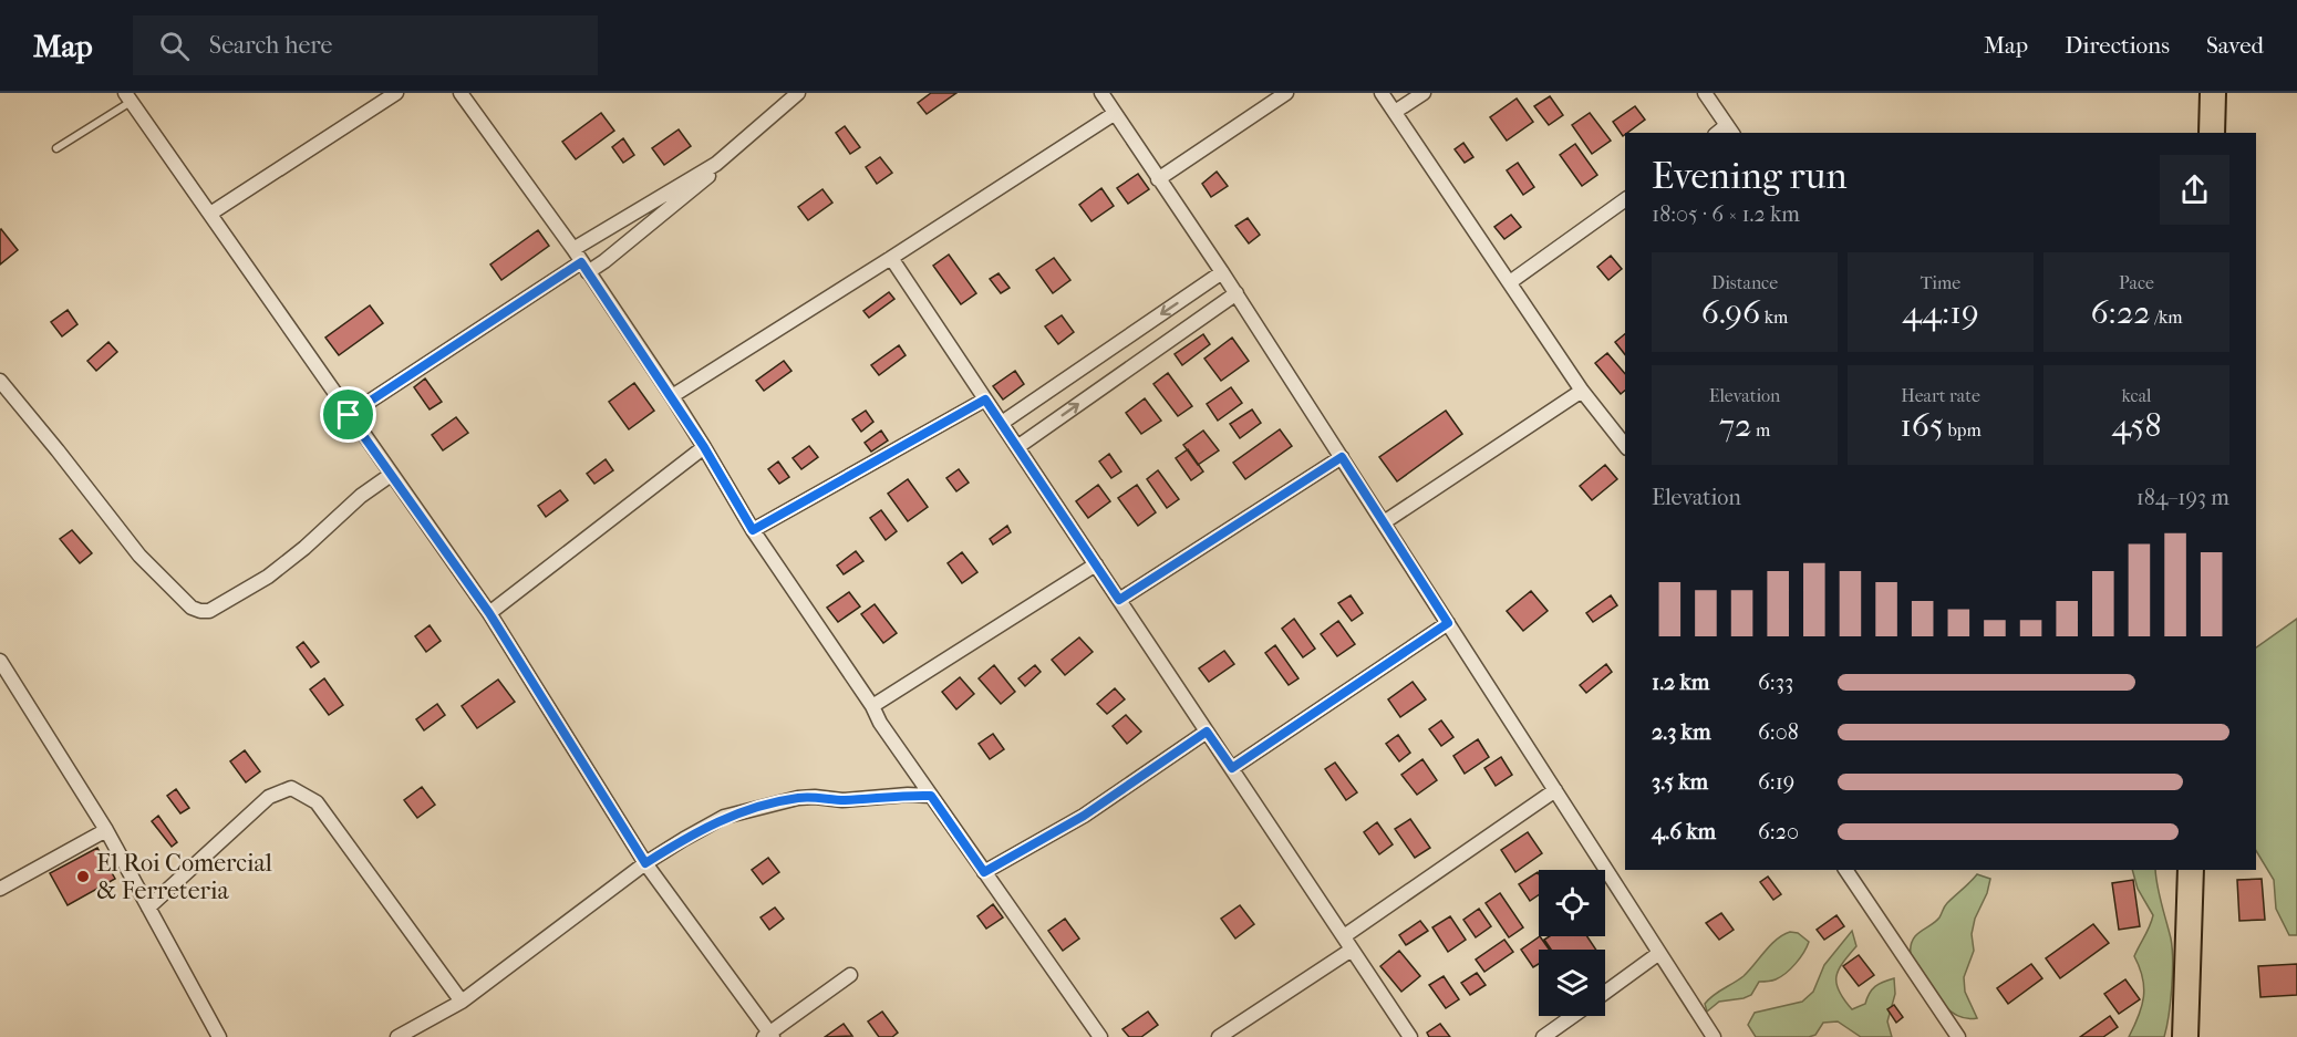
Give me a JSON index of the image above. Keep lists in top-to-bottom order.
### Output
{
  "places": ["El Roi Comercial & Ferreteria"],
  "page": {
    "header": "Map",
    "search": "Search here",
    "nav": ["Map", "Directions", "Saved"],
    "heading": ["Evening run", "18:05 · 6 × 1.2 km"],
    "stats": [
      ["Distance", "6.96 km"],
      ["Time", "44:19"],
      ["Pace", "6:22 /km"],
      ["Elevation", "72 m"],
      ["Heart rate", "165 bpm"],
      ["kcal", "458"]
    ],
    "chart": ["Elevation", "184–193 m"],
    "list": [
      {
        "name": "1.2 km",
        "note": "6:33"
      },
      {
        "name": "2.3 km",
        "note": "6:08"
      },
      {
        "name": "3.5 km",
        "note": "6:19"
      },
      {
        "name": "4.6 km",
        "note": "6:20"
      }
    ]
  }
}
